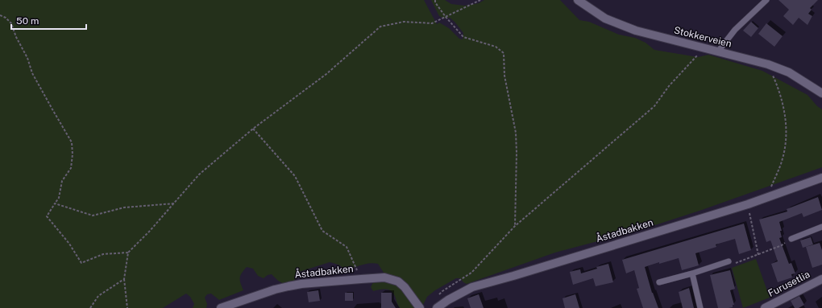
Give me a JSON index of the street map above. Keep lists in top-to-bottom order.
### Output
{
  "streets": {
    "street": ["Stokkerveien", "Åstadbakken", "Furusetlia"]
  },
  "scale_bar": "50 m"
}
